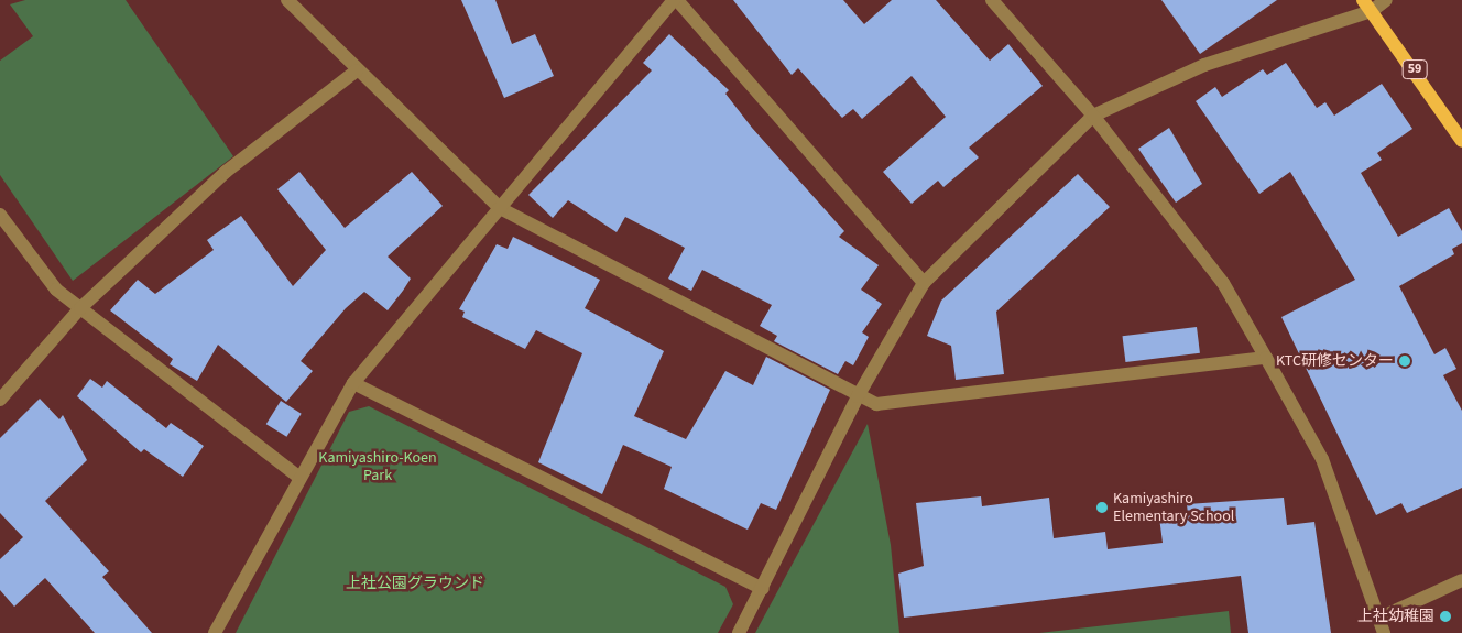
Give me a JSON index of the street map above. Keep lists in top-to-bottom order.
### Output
{
  "streets": {
    "main road": ["59"]
  },
  "parks": ["Kamiyashiro-Koen Park", "上社公園グラウンド"],
  "places": ["KTC研修センター", "Kamiyashiro Elementary School", "上社幼稚園"]
}
